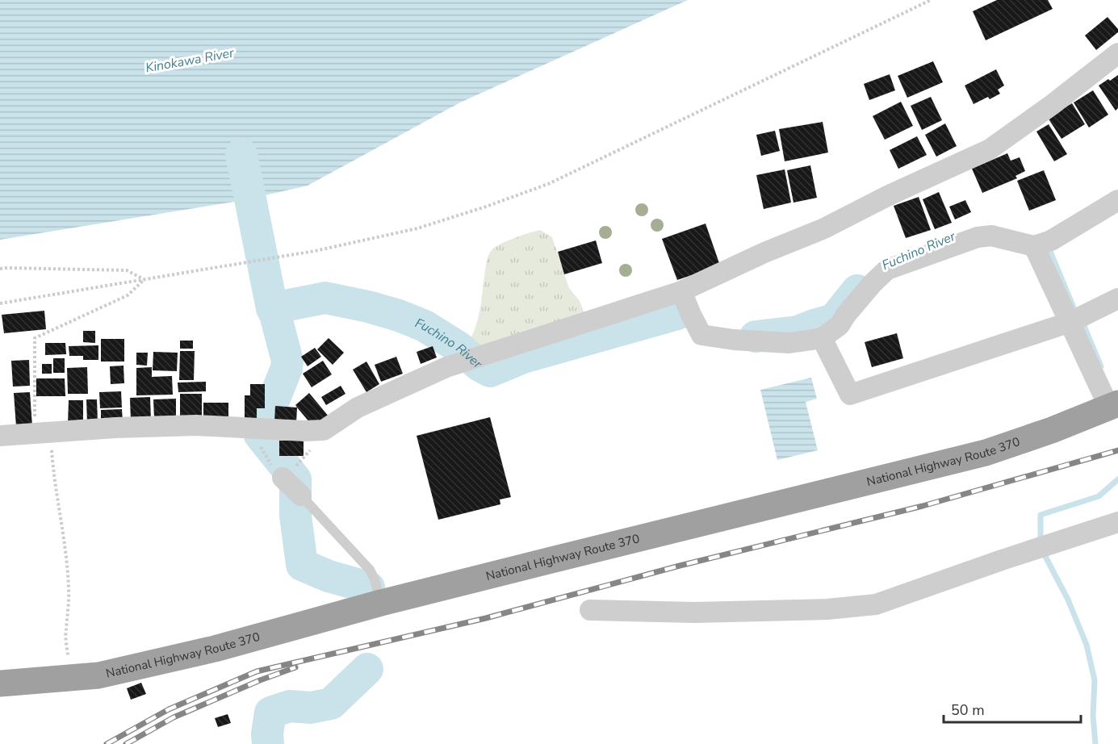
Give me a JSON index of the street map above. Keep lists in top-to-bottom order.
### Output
{
  "streets": {
    "highway": ["National Highway Route 370"]
  },
  "water": ["Kinokawa River", "Fuchino River"],
  "scale_bar": "50 m"
}
